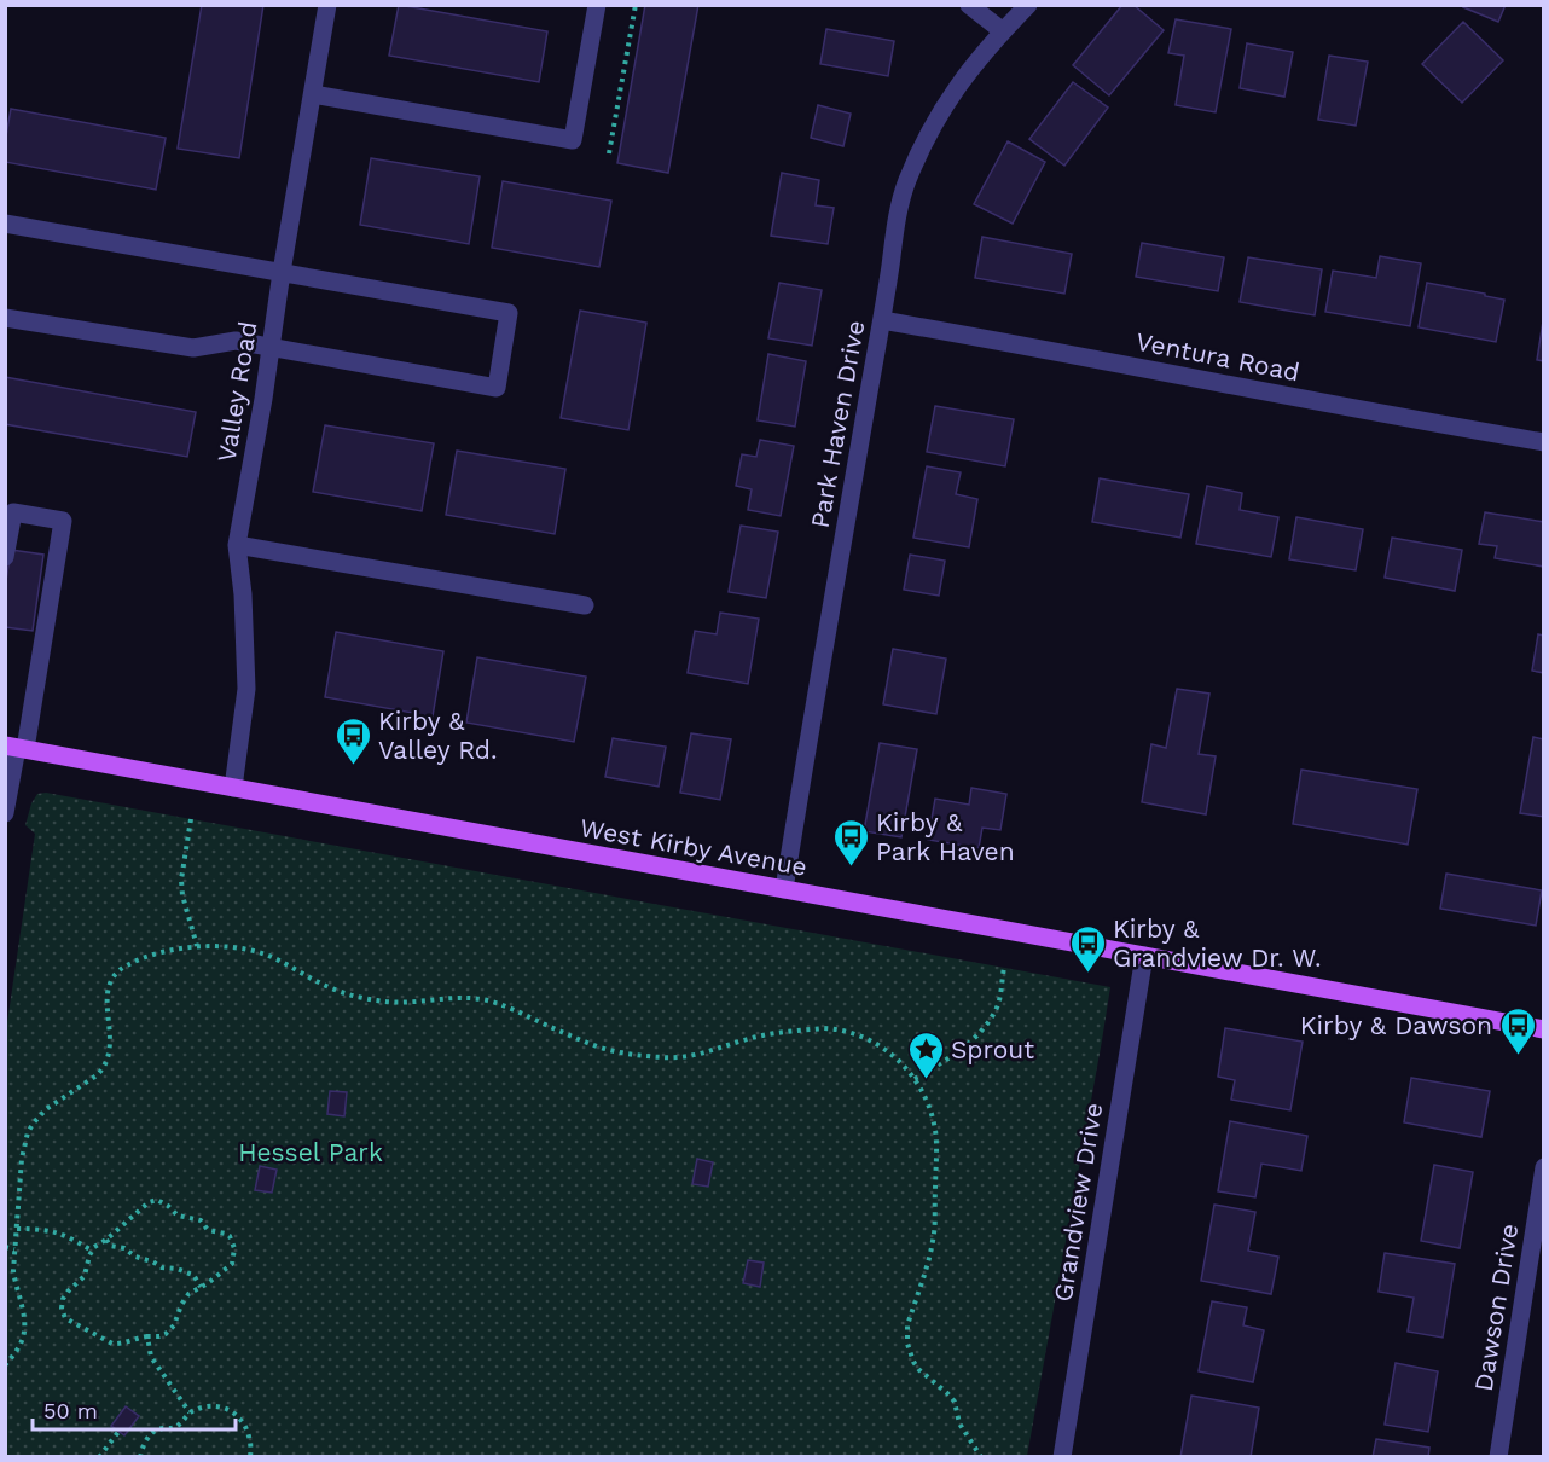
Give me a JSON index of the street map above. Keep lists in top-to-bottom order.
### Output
{
  "streets": {
    "main road": ["West Kirby Avenue"],
    "street": [
      "Ventura Road",
      "Valley Road",
      "Park Haven Drive",
      "Grandview Drive",
      "Dawson Drive"
    ]
  },
  "crossings": [
    ["Ventura Road", "Park Haven Drive"],
    ["Valley Road", "West Kirby Avenue"],
    ["Park Haven Drive", "West Kirby Avenue"],
    ["West Kirby Avenue", "Grandview Drive"]
  ],
  "parks": ["Hessel Park"],
  "places": {
    "bus stop": [
      "Kirby & Valley Rd.",
      "Kirby & Park Haven",
      "Kirby & Grandview Dr. W.",
      "Kirby & Dawson"
    ],
    "place": ["Sprout"]
  },
  "scale_bar": "50 m"
}
